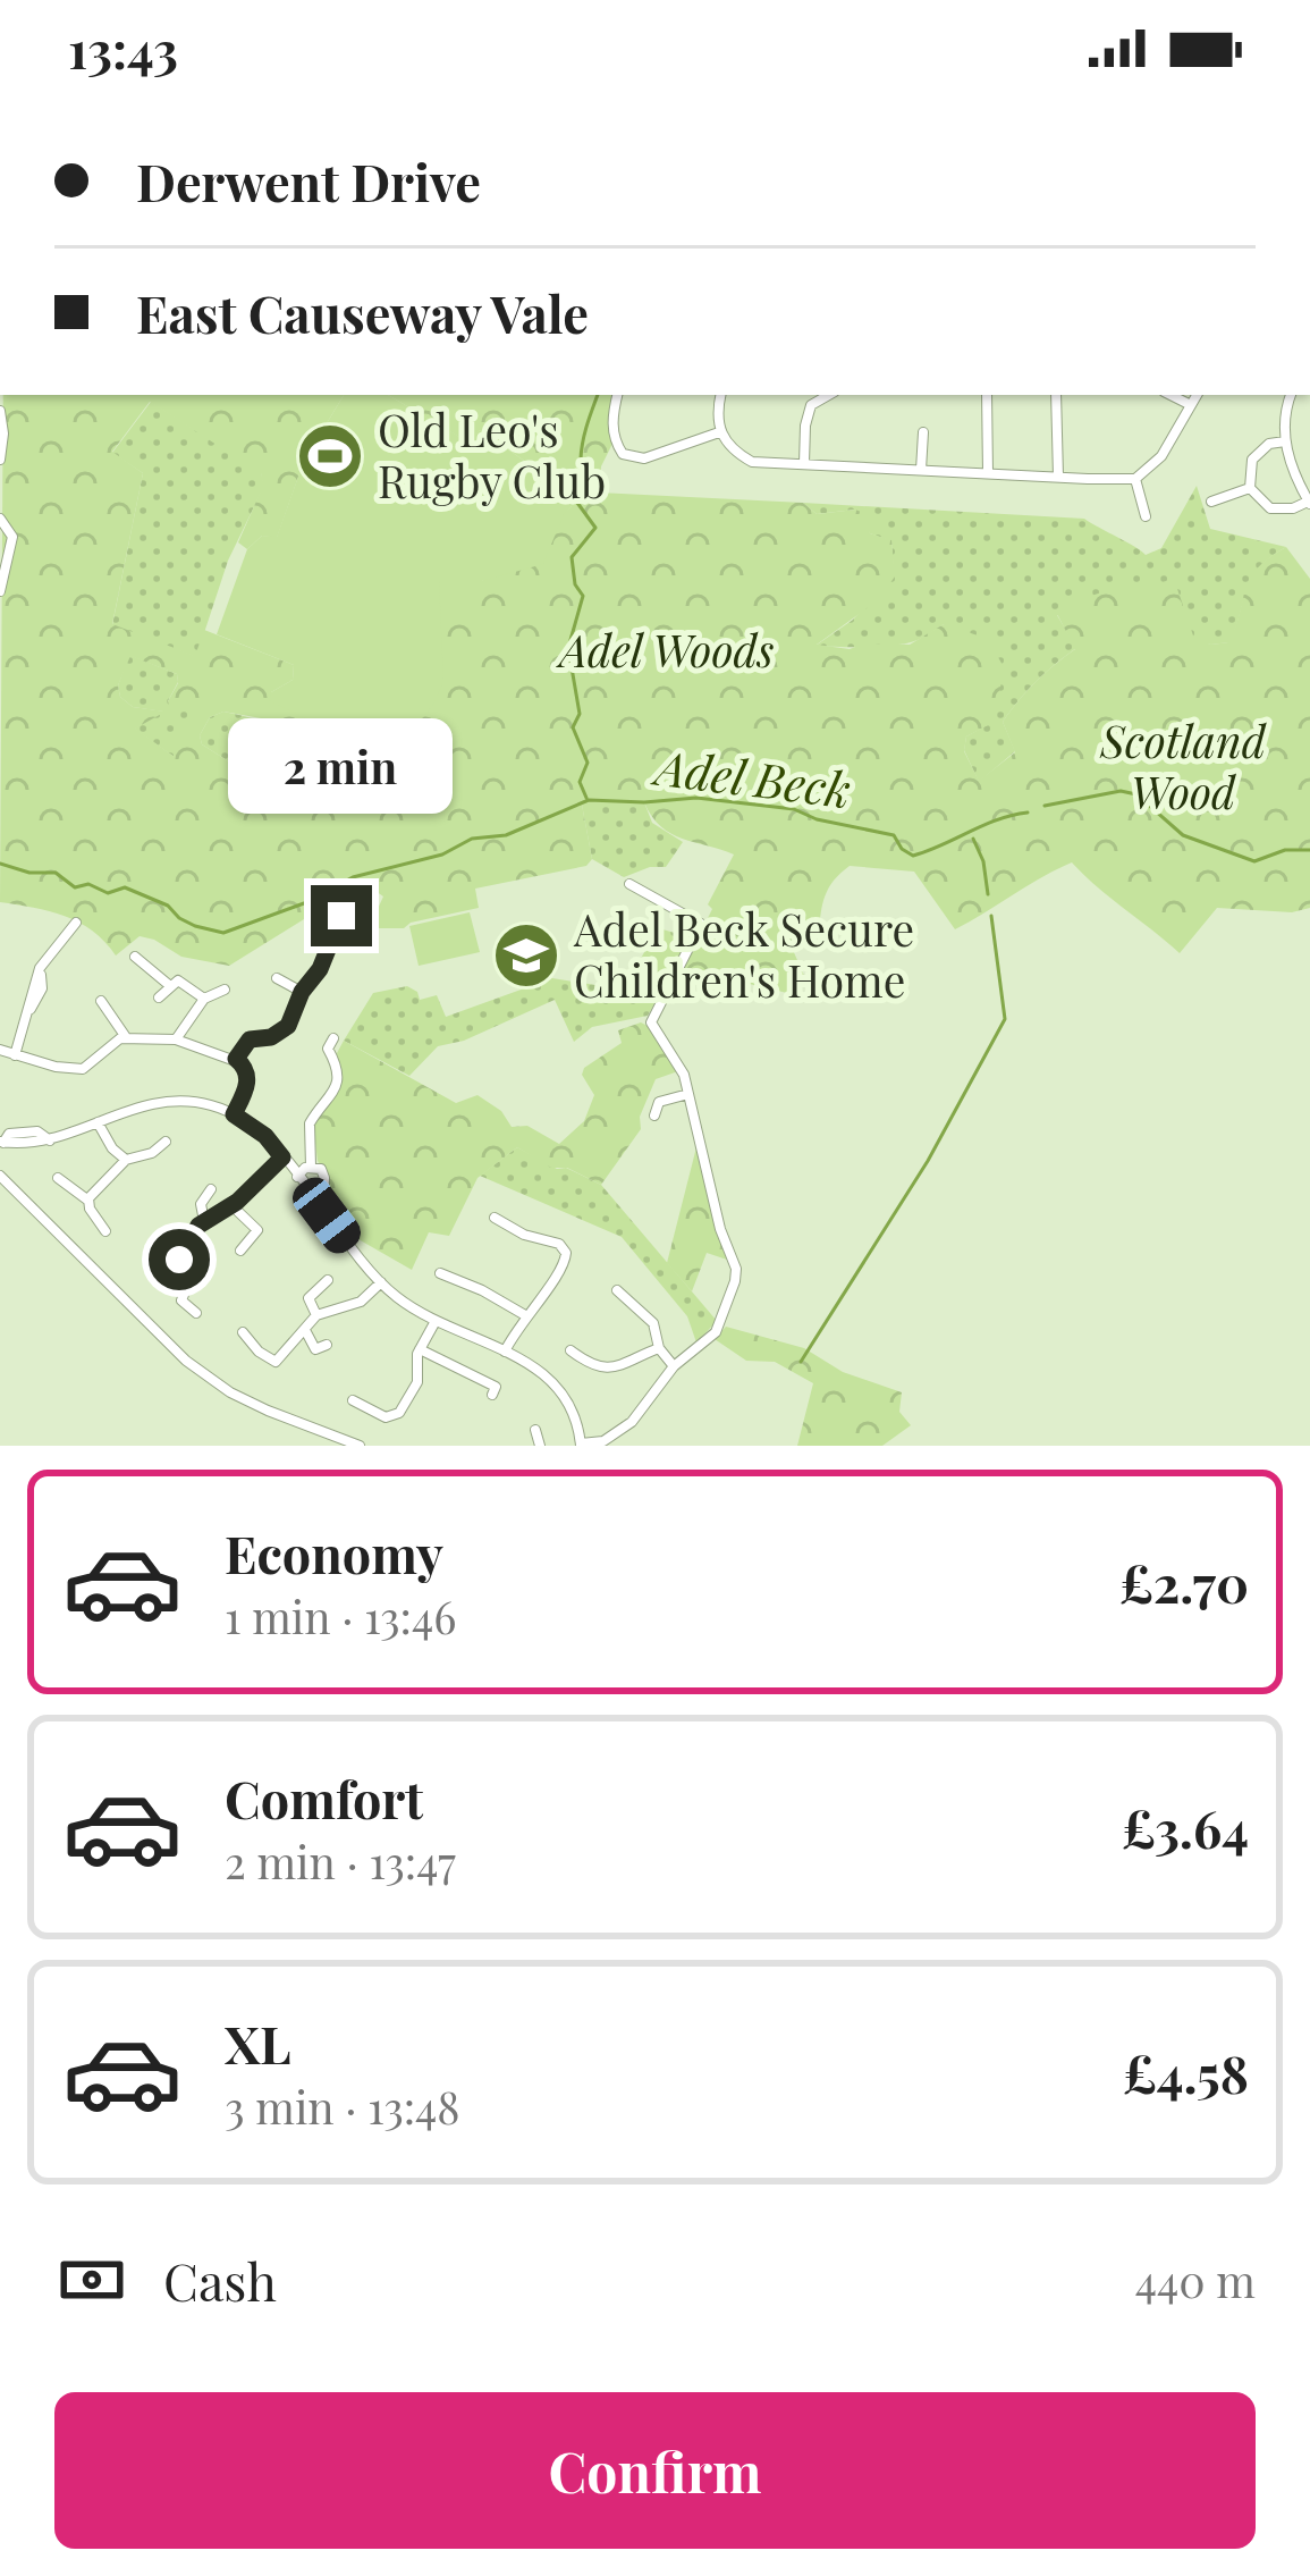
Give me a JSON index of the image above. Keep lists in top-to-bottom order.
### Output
{
  "water": ["Adel Beck"],
  "parks": ["Adel Woods", "Scotland Wood"],
  "places": {
    "sports": ["Old Leo's Rugby Club"],
    "school or university": ["Adel Beck Secure Children's Home"]
  },
  "page": {
    "status": "13:43",
    "banner": ["Derwent Drive", "East Causeway Vale"],
    "bubble": "2 min",
    "list": [
      {
        "name": "Economy",
        "note": "1 min · 13:46",
        "value": "£2.70"
      },
      {
        "name": "Comfort",
        "note": "2 min · 13:47",
        "value": "£3.64"
      },
      {
        "name": "XL",
        "note": "3 min · 13:48",
        "value": "£4.58"
      }
    ],
    "pay": ["Cash", "440 m"],
    "buttons": "Confirm"
  }
}
